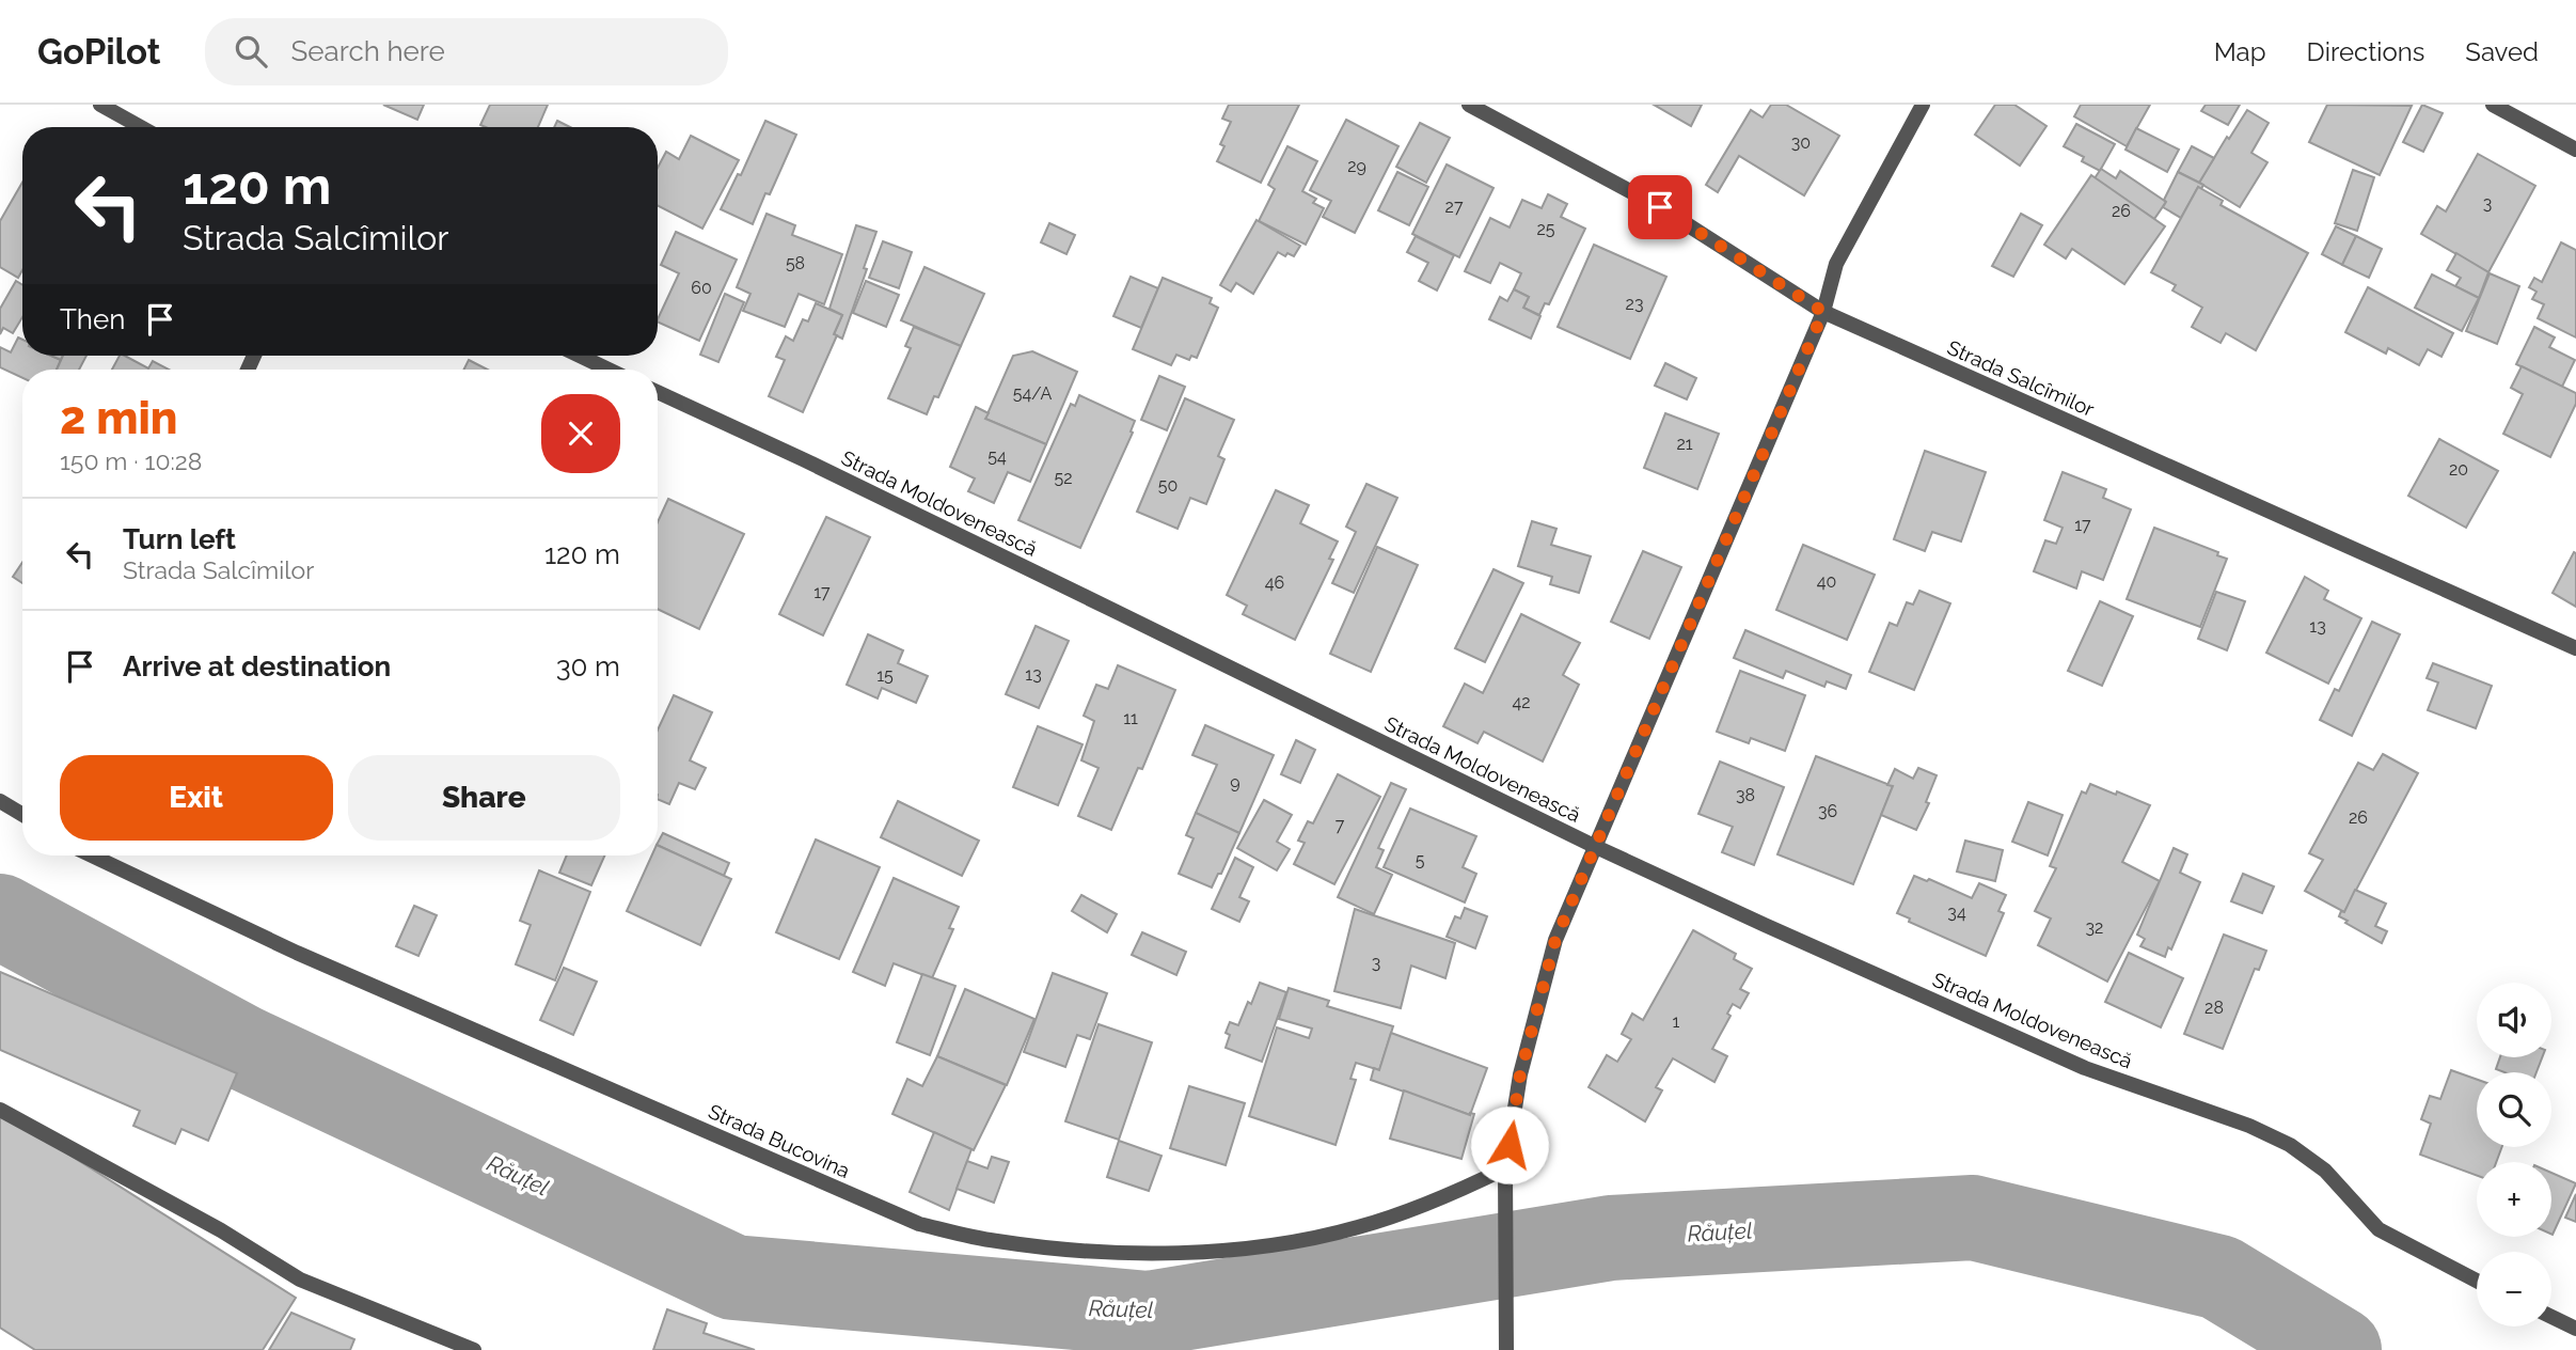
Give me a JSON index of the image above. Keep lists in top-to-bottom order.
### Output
{
  "streets": {
    "street": ["Strada Salcîmilor", "Strada Moldovenească", "Strada Bucovina"]
  },
  "water": ["Răuțel"],
  "house_numbers": [
    "30",
    "29",
    "3",
    "27",
    "26",
    "25",
    "58",
    "60",
    "23",
    "54/A",
    "21",
    "54",
    "20",
    "52",
    "50",
    "17",
    "40",
    "46",
    "17",
    "13",
    "13",
    "15",
    "42",
    "11",
    "9",
    "38",
    "36",
    "26",
    "7",
    "5",
    "34",
    "32",
    "3",
    "28",
    "1"
  ],
  "page": {
    "header": "GoPilot",
    "search": "Search here",
    "nav": ["Map", "Directions", "Saved"],
    "turn": ["120 m", "Strada Salcîmilor"],
    "then": "Then",
    "heading": ["2 min", "150 m · 10:28"],
    "list": [
      {
        "name": "Turn left",
        "note": "Strada Salcîmilor",
        "value": "120 m"
      },
      {
        "name": "Arrive at destination",
        "value": "30 m"
      }
    ],
    "buttons": ["Exit", "Share"],
    "map_buttons": ["+", "−"]
  }
}
